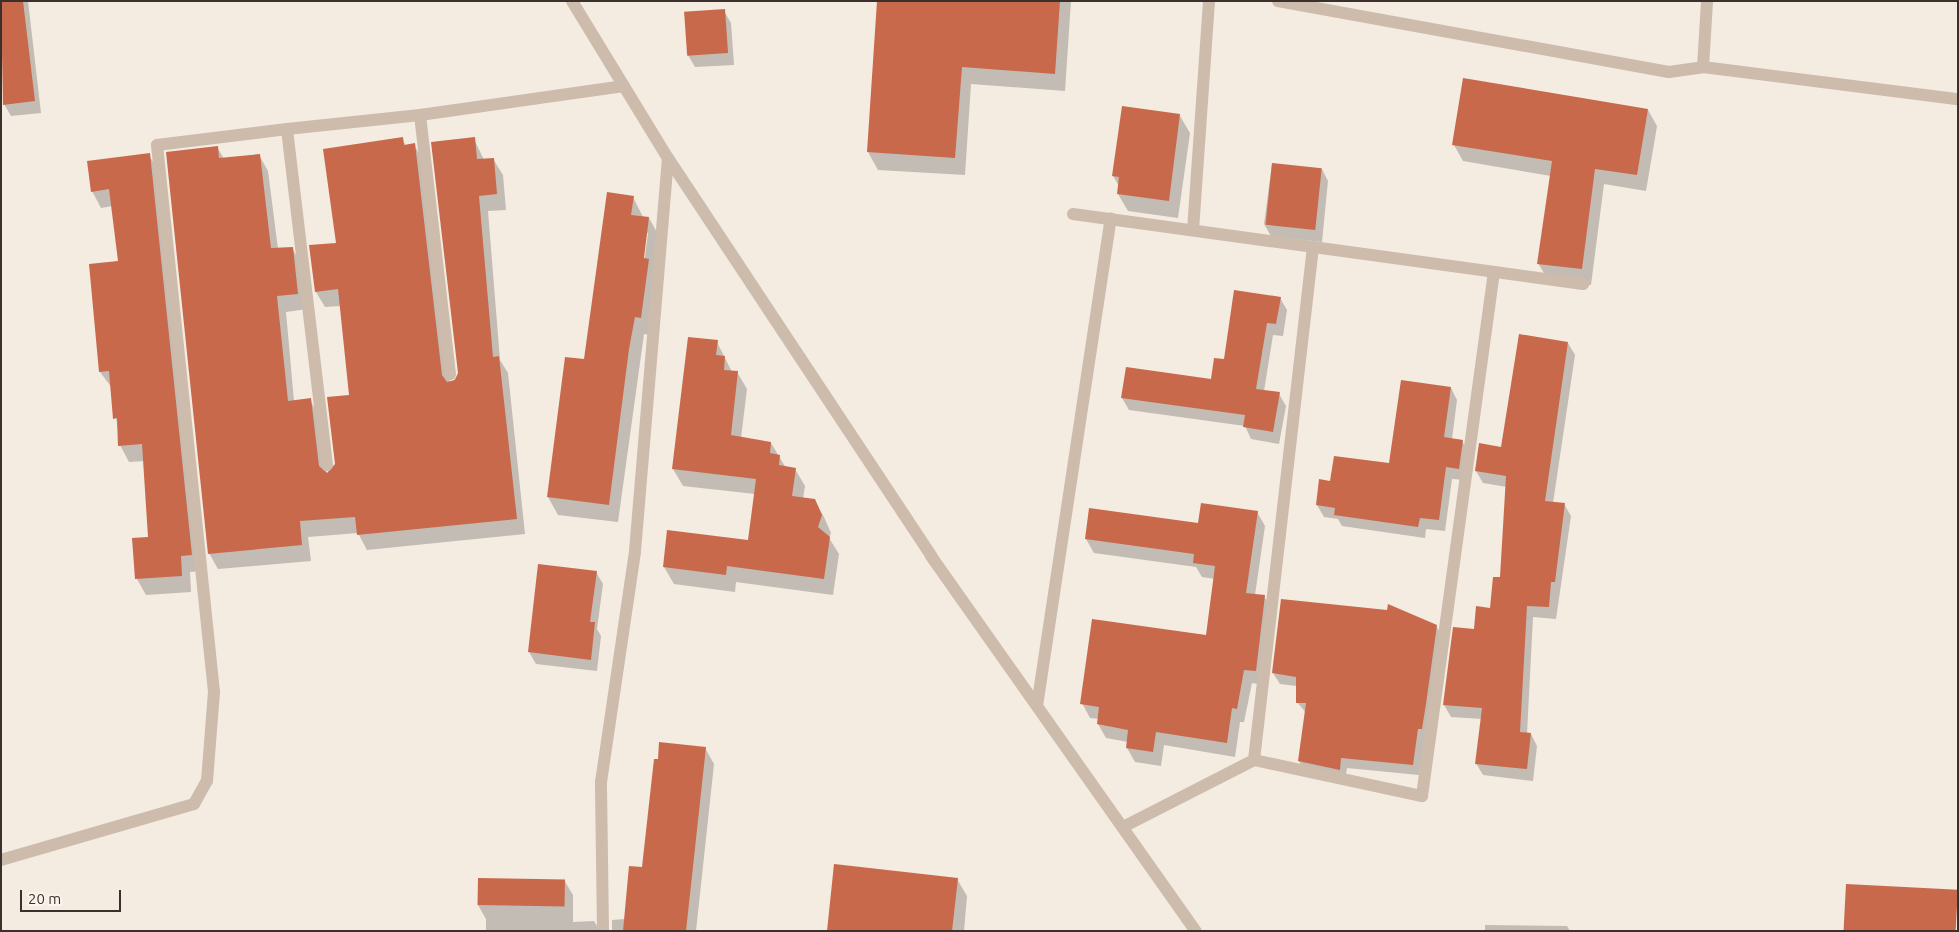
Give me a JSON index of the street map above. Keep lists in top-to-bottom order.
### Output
{
  "scale_bar": "20 m"
}
